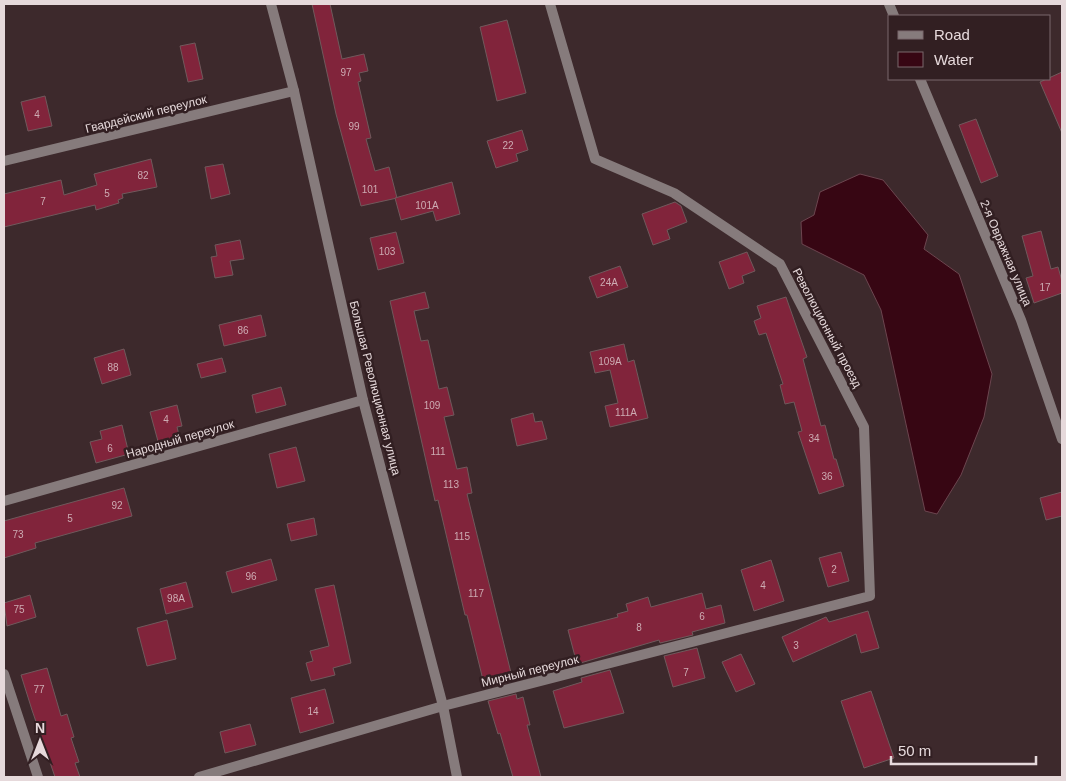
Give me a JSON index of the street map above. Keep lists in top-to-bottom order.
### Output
{
  "streets": {
    "street": [
      "Гвардейский переулок",
      "2-я Овражная улица",
      "Революционный проезд",
      "Большая Революционная улица",
      "Народный переулок",
      "Мирный переулок"
    ]
  },
  "crossings": [
    ["Гвардейский переулок", "Большая Революционная улица"],
    ["Революционный проезд", "Мирный переулок"],
    ["Большая Революционная улица", "Народный переулок"],
    ["Большая Революционная улица", "Мирный переулок"]
  ],
  "house_numbers": [
    "97",
    "4",
    "99",
    "22",
    "82",
    "101",
    "5",
    "7",
    "101А",
    "103",
    "24А",
    "17",
    "86",
    "109А",
    "88",
    "109",
    "111А",
    "4",
    "34",
    "6",
    "111",
    "36",
    "113",
    "92",
    "5",
    "73",
    "115",
    "2",
    "96",
    "4",
    "117",
    "98А",
    "75",
    "6",
    "8",
    "3",
    "7",
    "77",
    "14"
  ],
  "legend": ["Road", "Water"],
  "scale_bar": "50 m",
  "north": "top"
}
